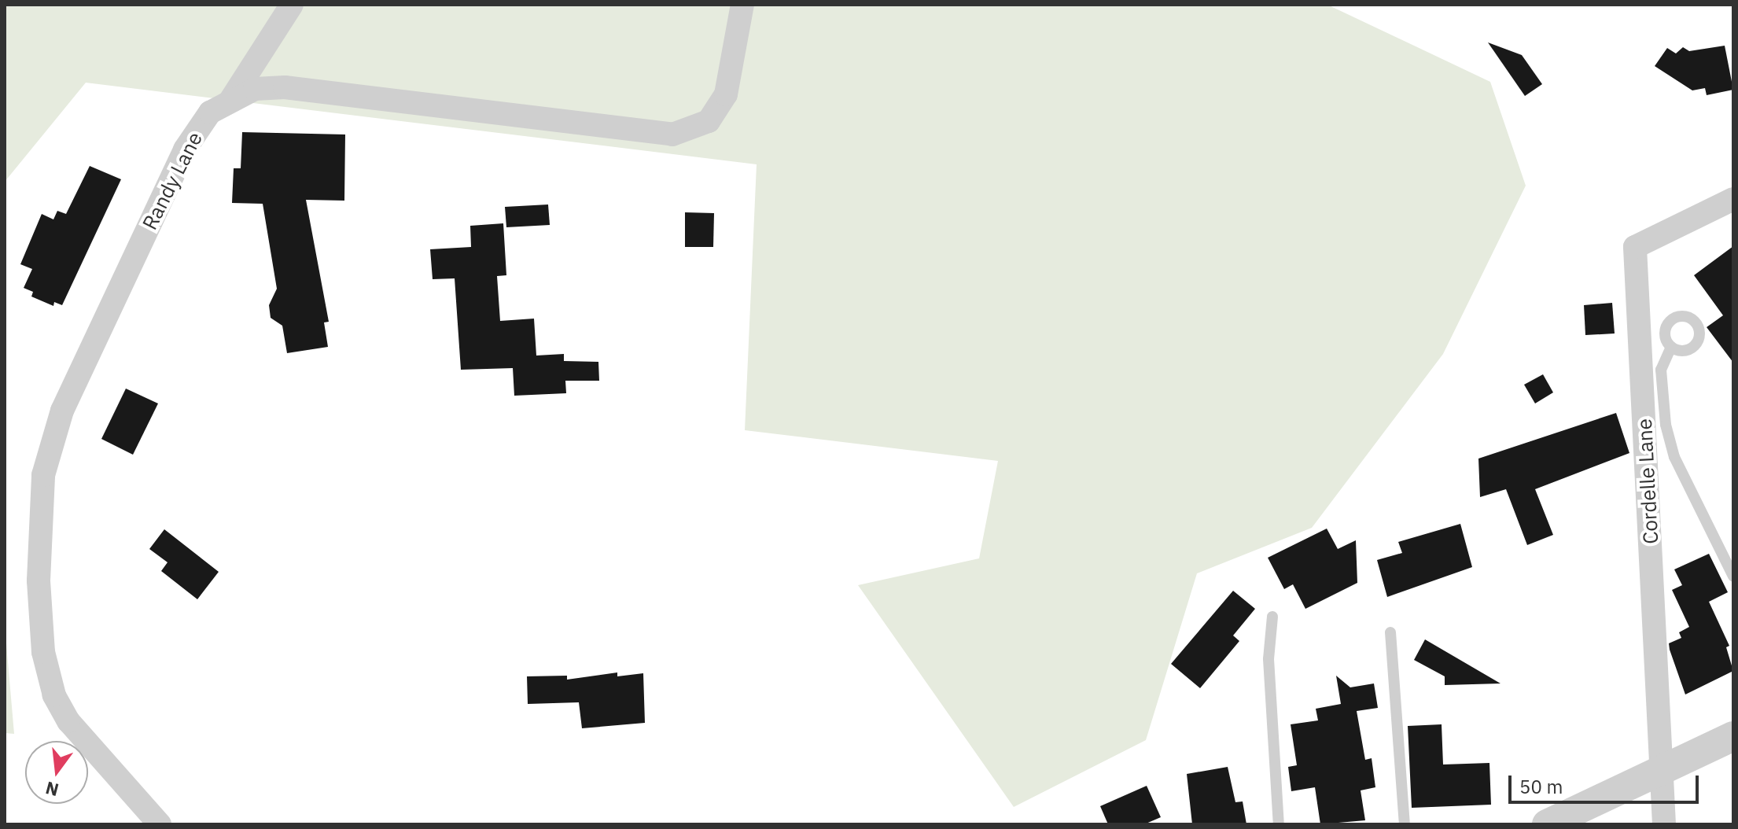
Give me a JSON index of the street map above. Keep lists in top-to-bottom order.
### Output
{
  "streets": {
    "street": ["Randy Lane", "Cordelle Lane"]
  },
  "scale_bar": "50 m",
  "north": "bottom"
}
